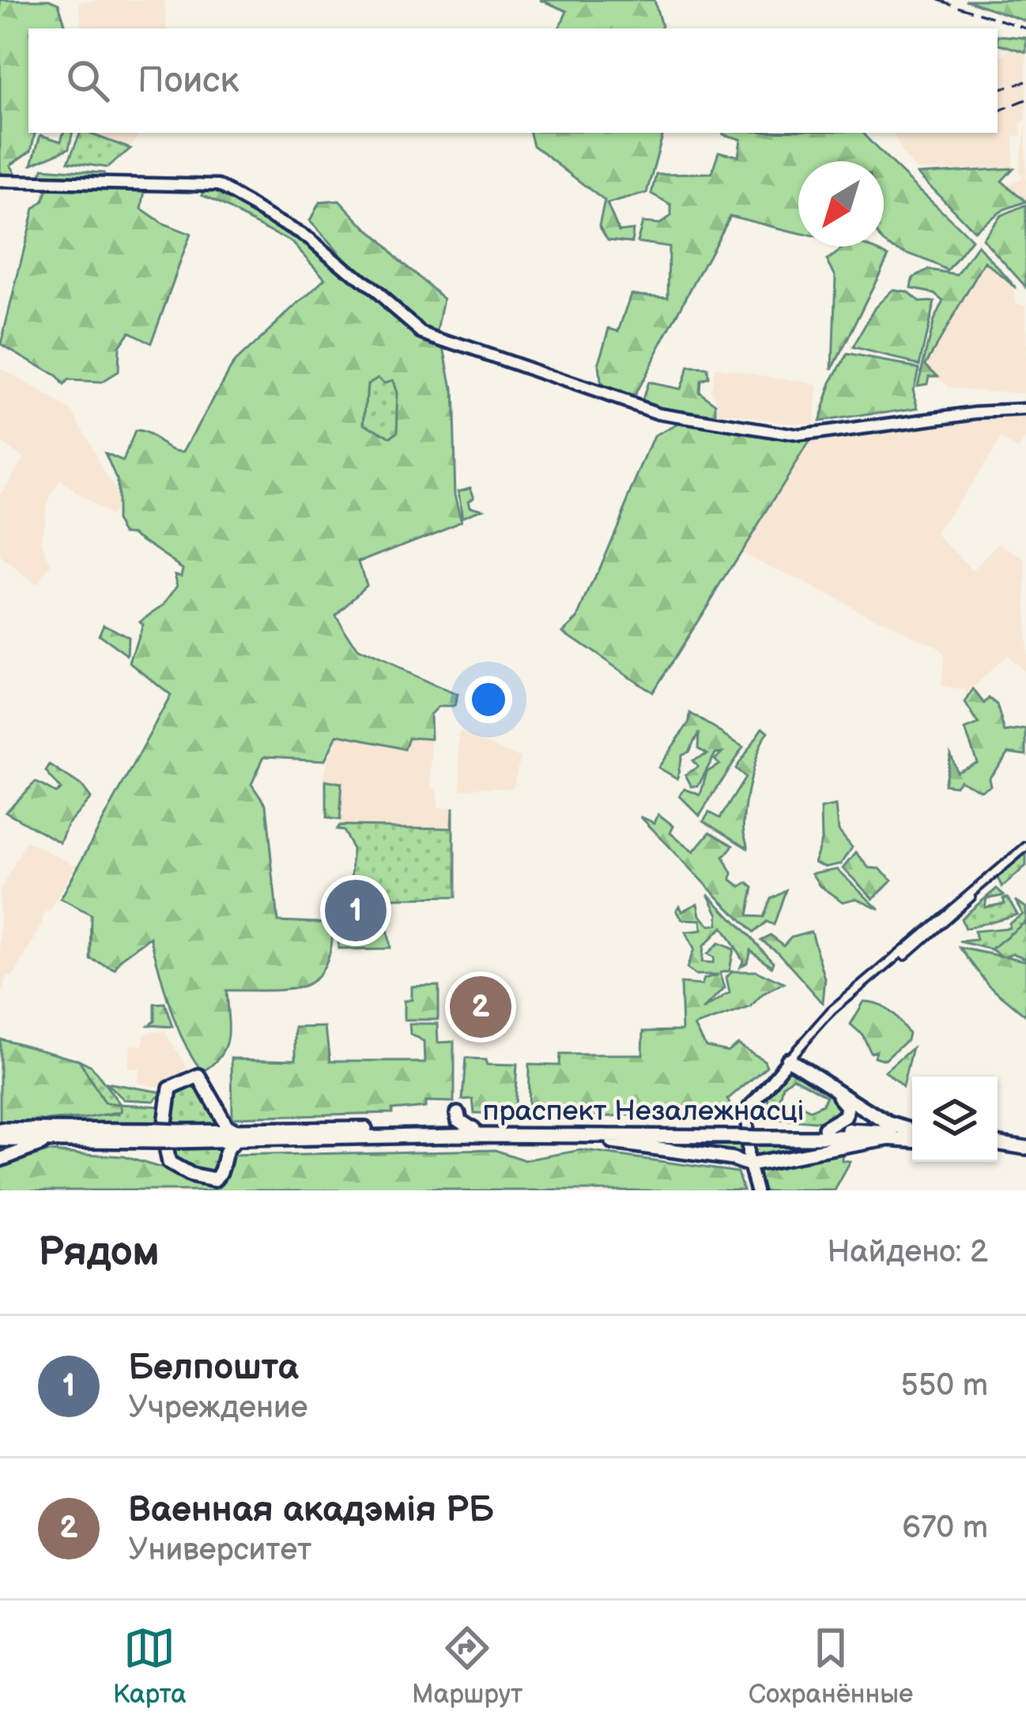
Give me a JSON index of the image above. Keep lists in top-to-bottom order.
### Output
{
  "streets": {
    "highway": ["праспект Незалежнасці"]
  },
  "north": "bottom left",
  "page": {
    "search": "Поиск",
    "pins": ["1", "2"],
    "heading": ["Рядом", "Найдено: 2"],
    "list": [
      {
        "mark": "1",
        "name": "Белпошта",
        "note": "Учреждение",
        "value": "550 m"
      },
      {
        "mark": "2",
        "name": "Ваенная акадэмія РБ",
        "note": "Университет",
        "value": "670 m"
      }
    ],
    "nav": ["Карта", "Маршрут", "Сохранённые"]
  }
}
